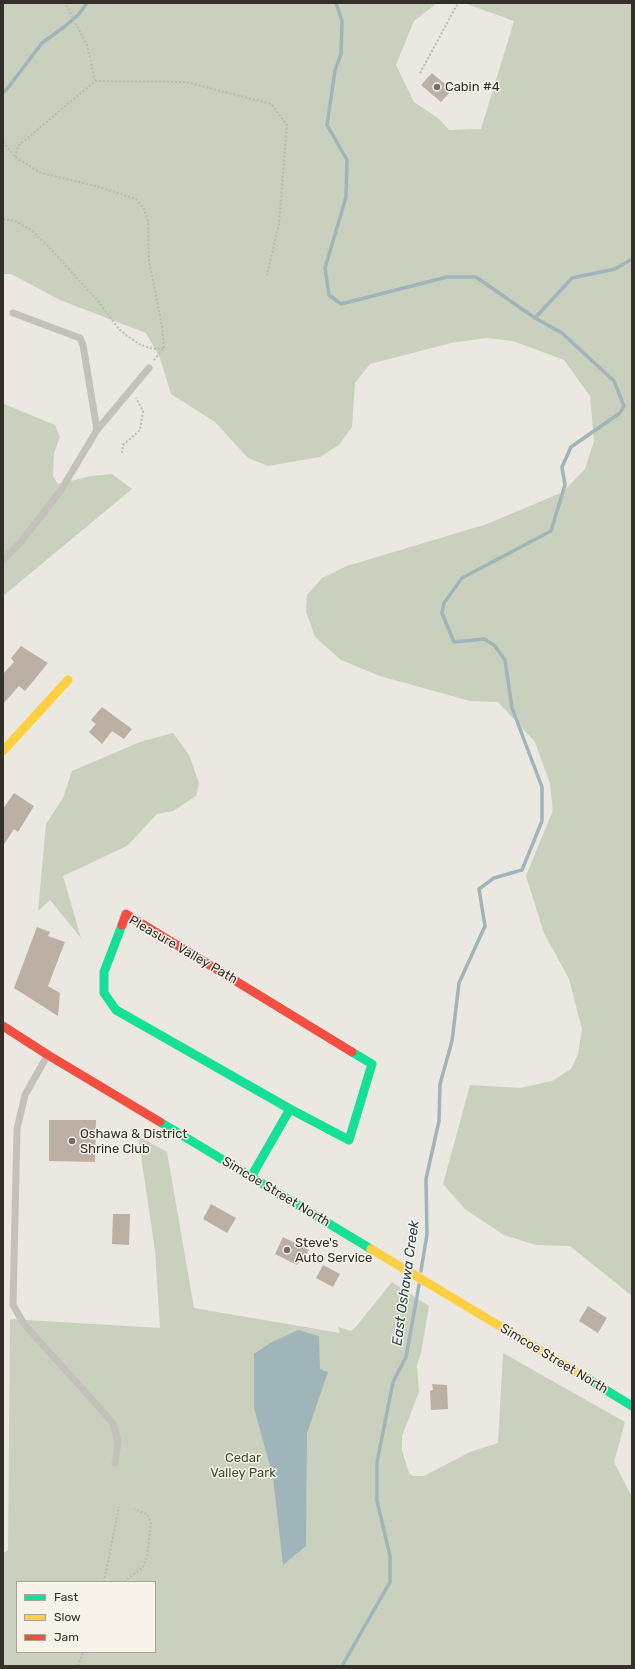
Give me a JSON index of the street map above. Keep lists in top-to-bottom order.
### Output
{
  "streets": {
    "street": ["Pleasure Valley Path", "Simcoe Street North"]
  },
  "water": ["East Oshawa Creek"],
  "parks": ["Cedar Valley Park"],
  "places": ["Cabin #4", "Oshawa & District Shrine Club", "Steve's Auto Service"],
  "legend": ["Fast", "Slow", "Jam"]
}
